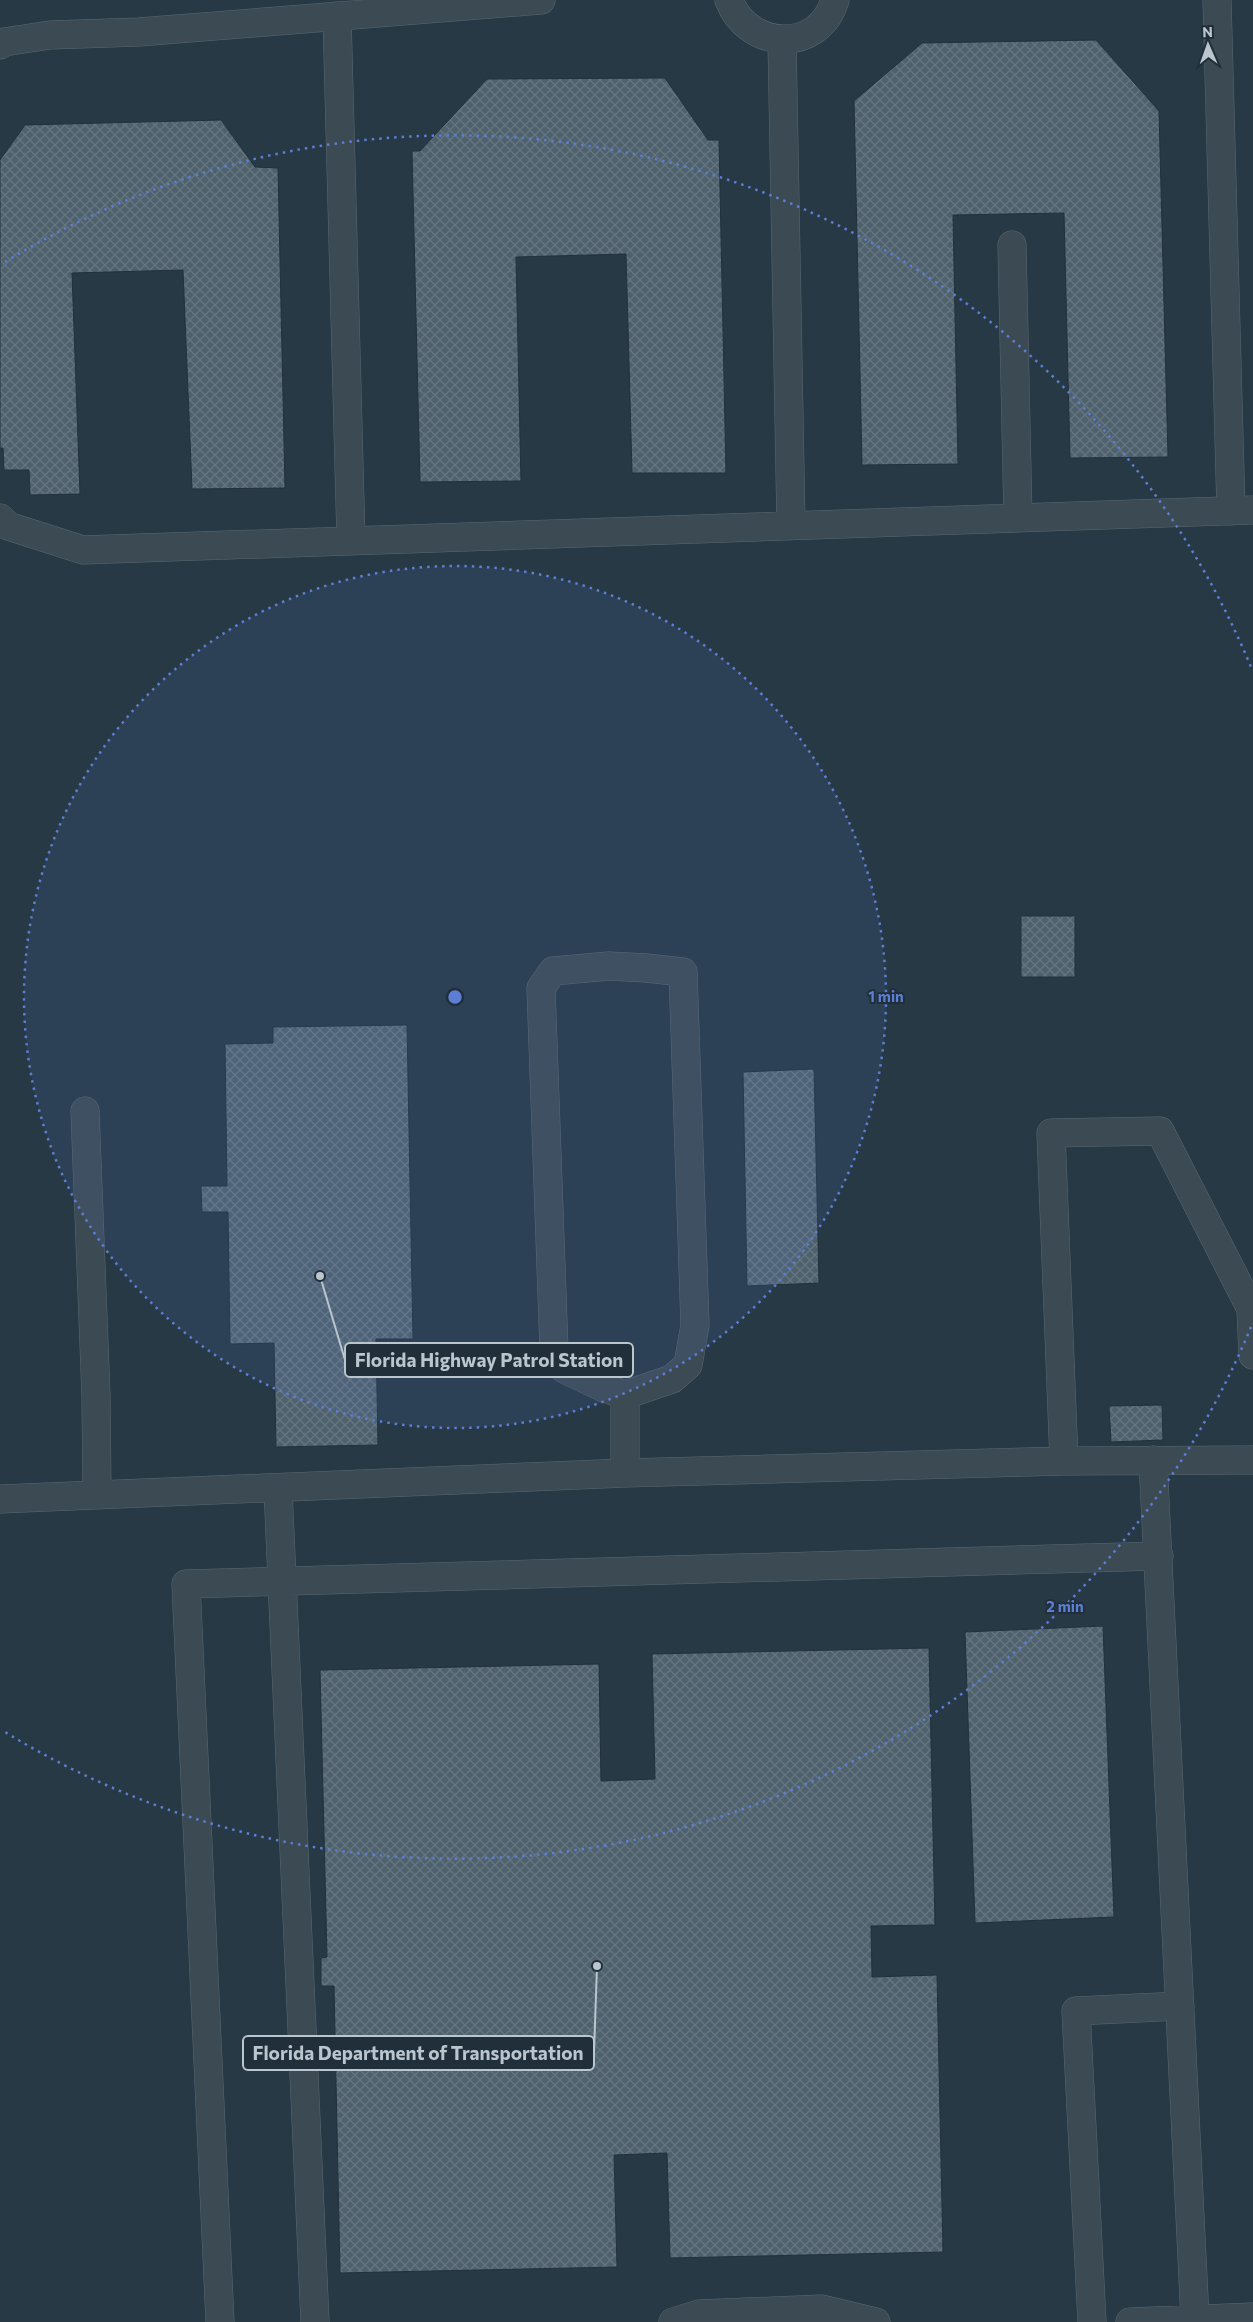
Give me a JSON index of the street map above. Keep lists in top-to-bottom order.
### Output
{
  "places": ["Florida Highway Patrol Station", "Florida Department of Transportation"],
  "north": "top",
  "rings": ["1 min", "2 min"]
}
